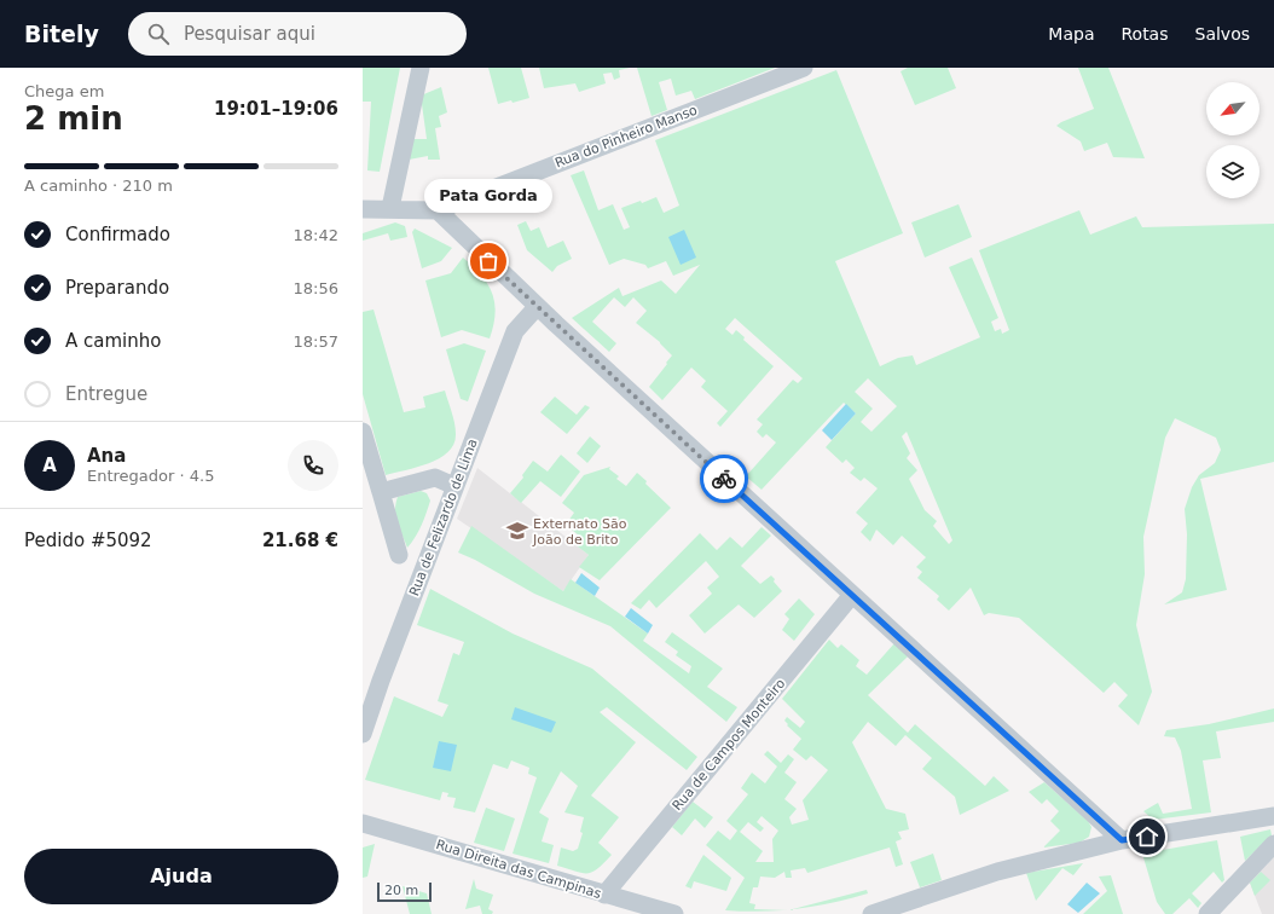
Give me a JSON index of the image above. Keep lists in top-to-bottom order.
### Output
{
  "streets": {
    "street": [
      "Rua do Pinheiro Manso",
      "Rua de Felizardo de Lima",
      "Rua de Campos Monteiro",
      "Rua Direita das Campinas"
    ]
  },
  "crossings": [
    ["Rua de Campos Monteiro", "Rua Direita das Campinas"]
  ],
  "places": {
    "other": ["Pata Gorda"],
    "school or university": ["Externato São João de Brito"]
  },
  "scale_bar": "20 m",
  "north": "bottom left",
  "page": {
    "header": "Bitely",
    "search": "Pesquisar aqui",
    "nav": ["Mapa", "Rotas", "Salvos"],
    "heading": ["2 min", "Chega em", "19:01–19:06"],
    "panel": [
      "Ana",
      "Entregador · 4.5",
      "Pedido #5092",
      "21.68 €"
    ],
    "bar": "A caminho · 210 m",
    "bubble": "Pata Gorda",
    "list": [
      ["Confirmado", "18:42"],
      ["Preparando", "18:56"],
      ["A caminho", "18:57"],
      "Entregue"
    ],
    "round": "A",
    "buttons": "Ajuda",
    "scale": "20 m"
  }
}
